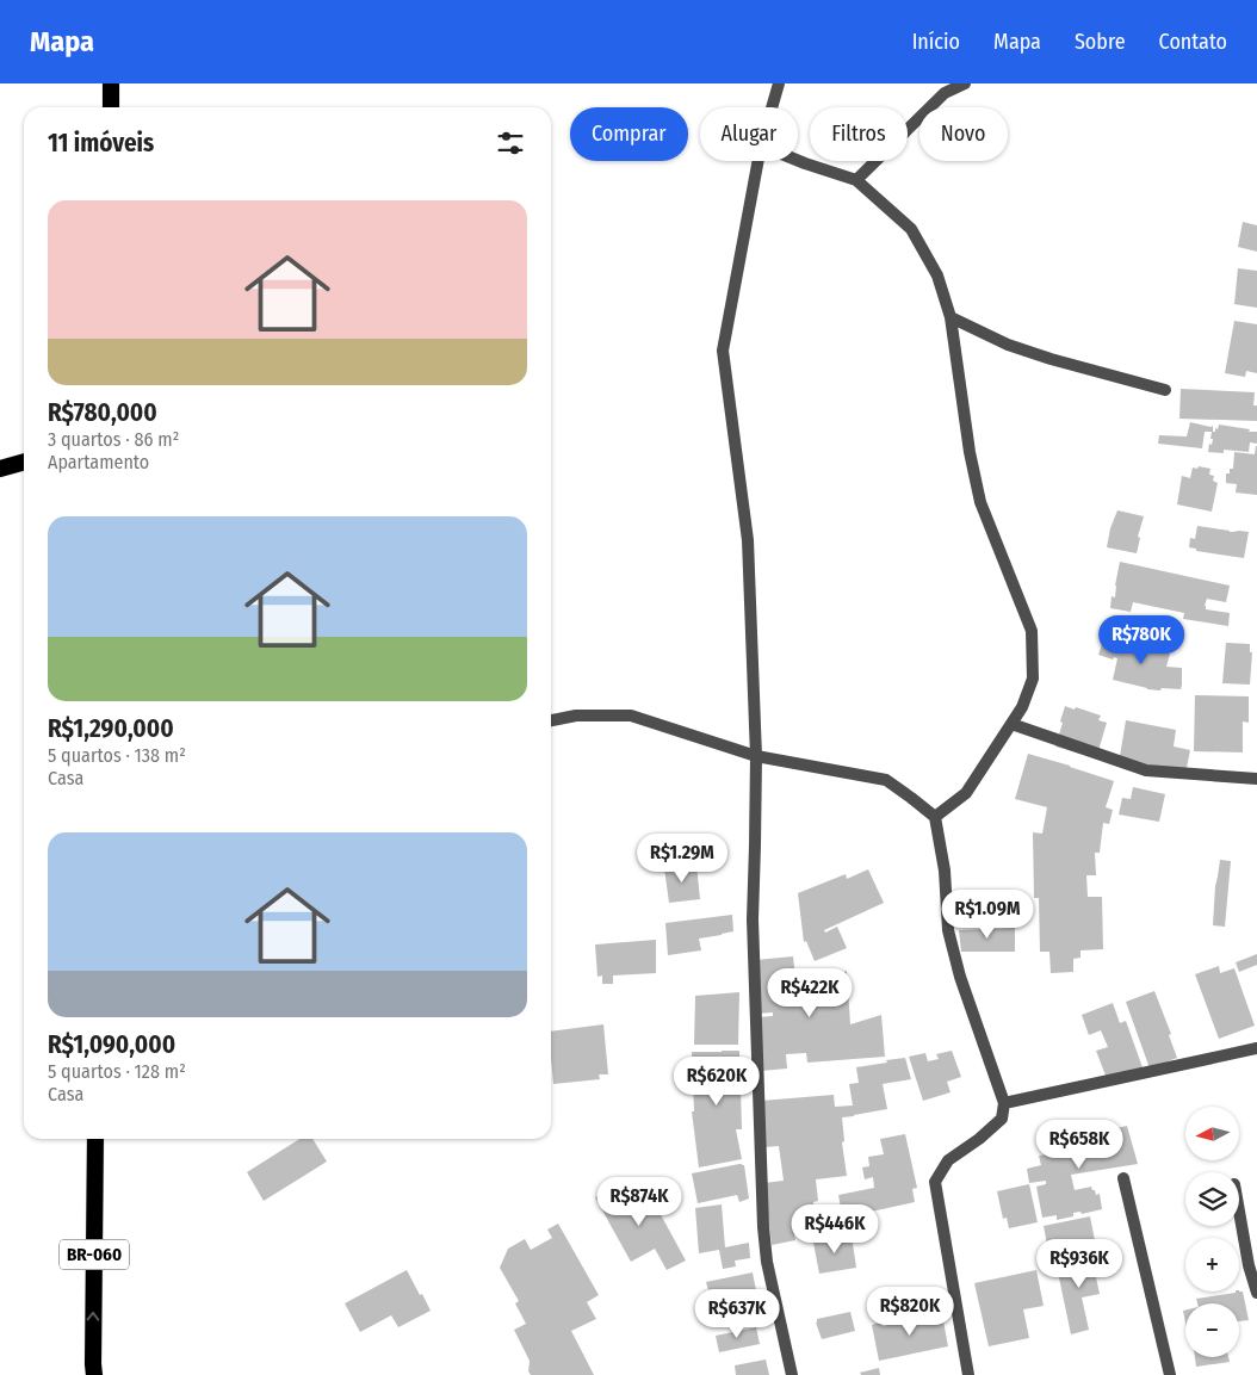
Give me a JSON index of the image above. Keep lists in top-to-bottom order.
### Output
{
  "streets": {
    "highway": ["BR-060"]
  },
  "north": "left",
  "page": {
    "header": "Mapa",
    "nav": [
      "Início",
      "Mapa",
      "Sobre",
      "Contato"
    ],
    "chip": [
      "Comprar",
      "Alugar",
      "Filtros",
      "Novo"
    ],
    "heading": "11 imóveis",
    "list": [
      {
        "name": "R$780,000",
        "note": "3 quartos · 86 m² · Apartamento"
      },
      {
        "name": "R$1,290,000",
        "note": "5 quartos · 138 m² · Casa"
      },
      {
        "name": "R$1,090,000",
        "note": "5 quartos · 128 m² · Casa"
      }
    ],
    "price": [
      "R$780K",
      "R$1.29M",
      "R$1.09M",
      "R$422K",
      "R$620K",
      "R$658K",
      "R$874K",
      "R$446K",
      "R$936K",
      "R$820K",
      "R$637K"
    ],
    "map_buttons": ["+", "−"]
  }
}
